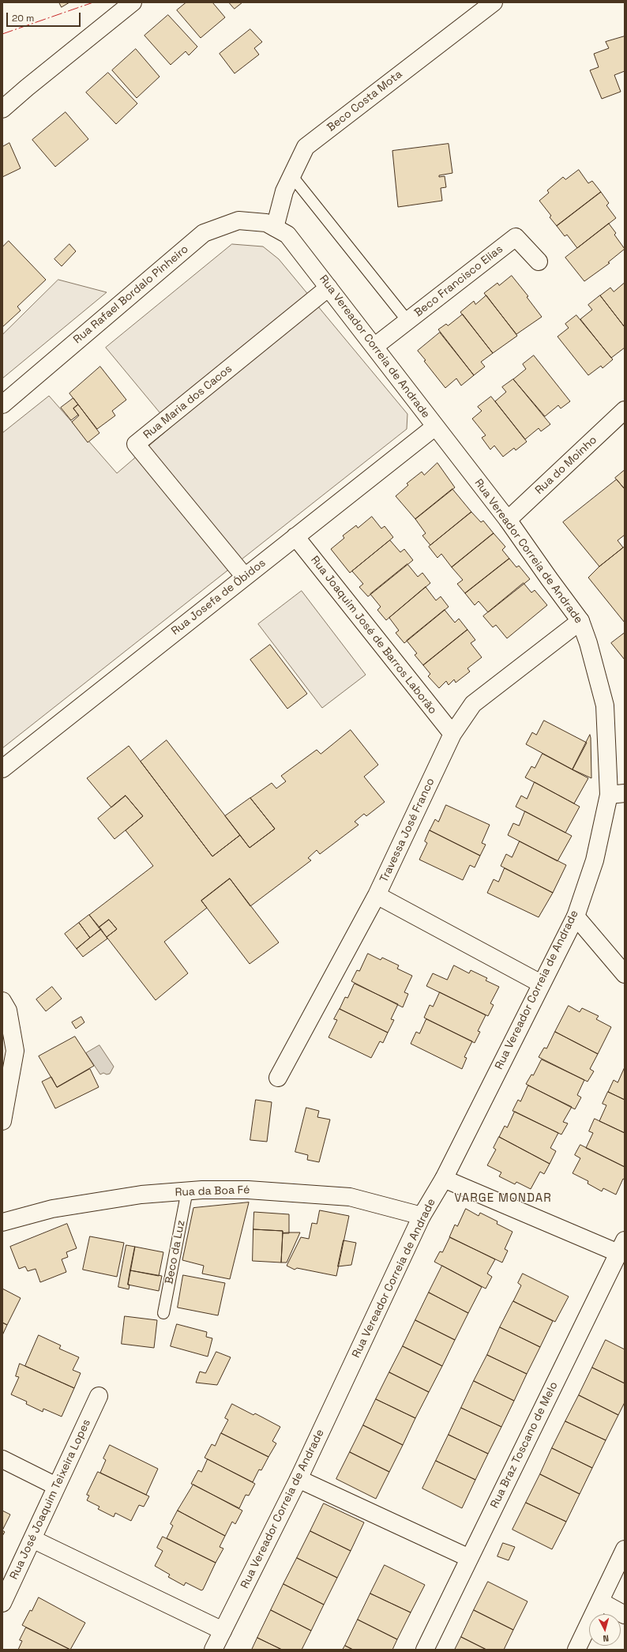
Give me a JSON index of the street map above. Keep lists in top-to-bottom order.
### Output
{
  "streets": {
    "street": [
      "Beco Costa Mota",
      "Beco Francisco Elias",
      "Rua Rafael Bordalo Pinheiro",
      "Rua Vereador Correia de Andrade",
      "Rua Maria dos Cacos",
      "Rua do Moinho",
      "Rua Josefa de Óbidos",
      "Rua Joaquim José de Barros Laborão",
      "Travessa José Franco",
      "Rua da Boa Fé",
      "Rua Braz Toscano de Melo",
      "Rua José Joaquim Teixeira Lopes"
    ],
    "lane": ["Beco da Luz"]
  },
  "crossings": [
    ["Beco Costa Mota", "Rua Rafael Bordalo Pinheiro"],
    ["Beco Costa Mota", "Rua Vereador Correia de Andrade"],
    ["Beco Francisco Elias", "Rua Vereador Correia de Andrade"],
    ["Rua Rafael Bordalo Pinheiro", "Rua Vereador Correia de Andrade"],
    ["Rua Vereador Correia de Andrade", "Rua Maria dos Cacos"],
    ["Rua Vereador Correia de Andrade", "Rua do Moinho"],
    ["Rua Vereador Correia de Andrade", "Rua Josefa de Óbidos"],
    ["Rua Vereador Correia de Andrade", "Travessa José Franco"],
    ["Rua Vereador Correia de Andrade", "Rua da Boa Fé"],
    ["Rua Maria dos Cacos", "Rua Josefa de Óbidos"],
    ["Rua Josefa de Óbidos", "Rua Joaquim José de Barros Laborão"],
    ["Rua Joaquim José de Barros Laborão", "Travessa José Franco"],
    ["Rua da Boa Fé", "Beco da Luz"]
  ],
  "districts": ["VARGE MONDAR"],
  "scale_bar": "20 m",
  "north": "bottom"
}
